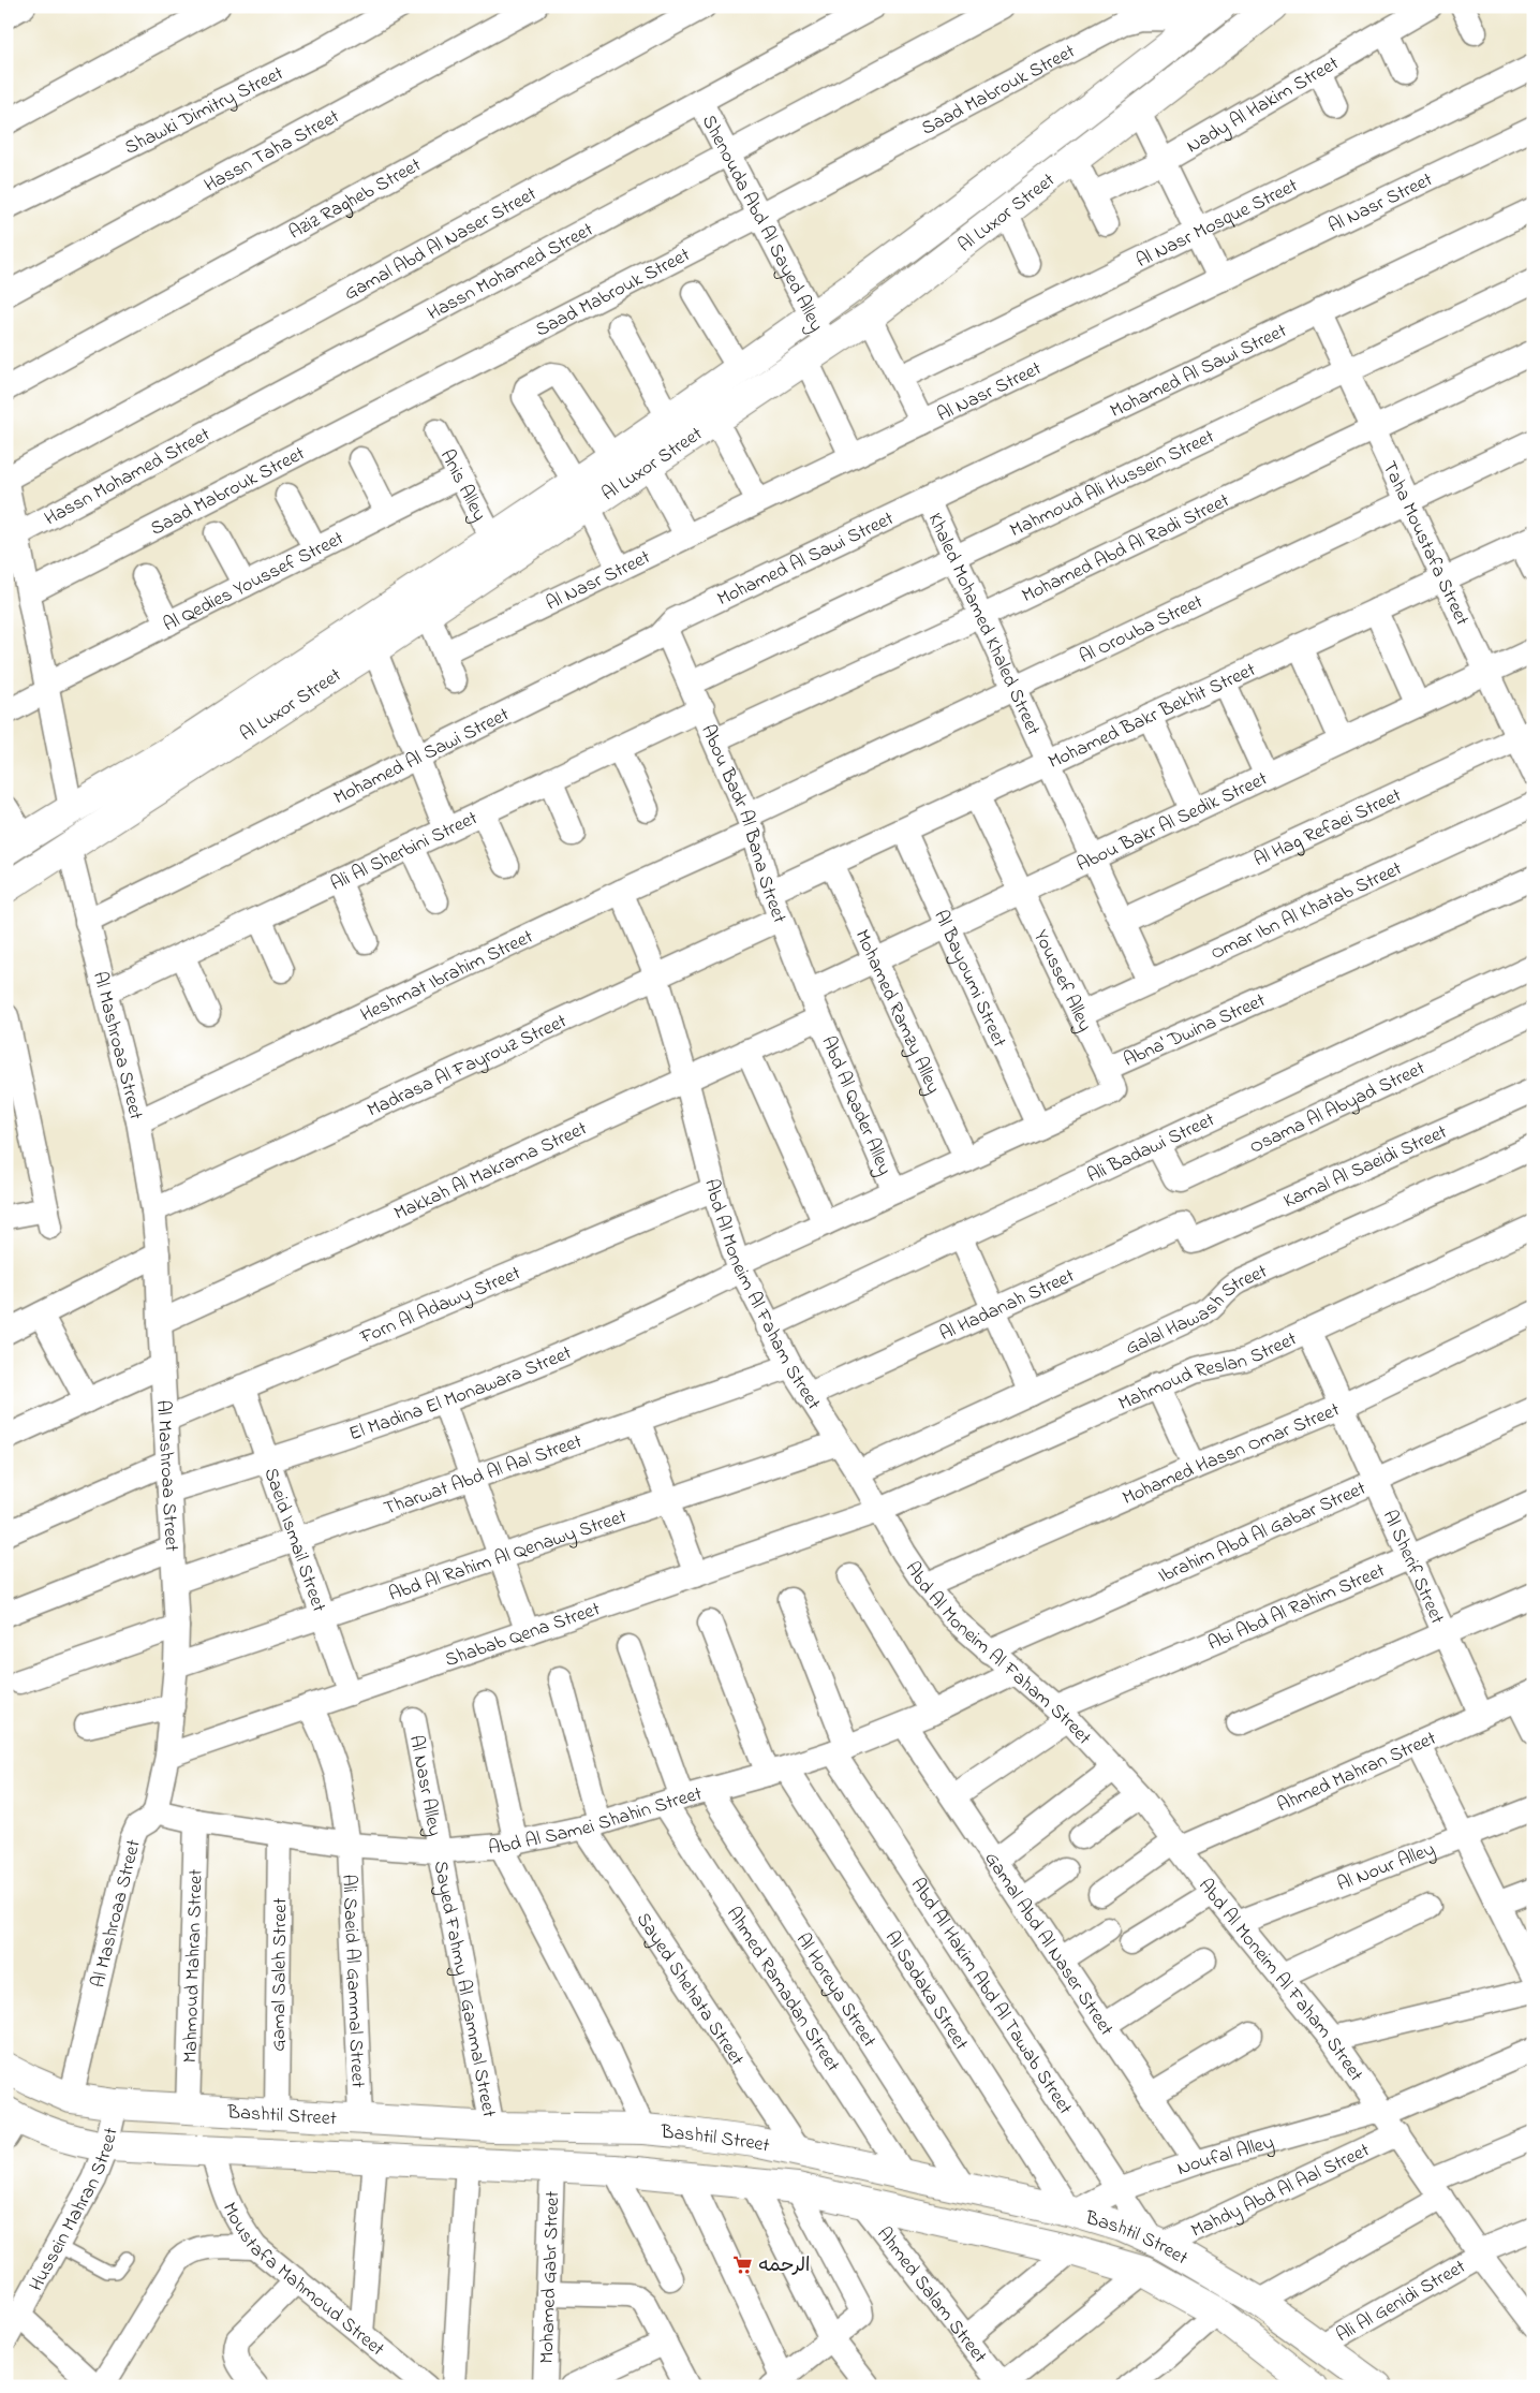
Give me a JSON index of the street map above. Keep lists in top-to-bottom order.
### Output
{
  "streets": {
    "street": [
      "Saad Mabrouk Street",
      "Nady Al Hakim Street",
      "Shawki Dimitry Street",
      "Hassn Taha Street",
      "Aziz Ragheb Street",
      "Al Nasr Street",
      "Al Luxor Street",
      "Al Nasr Mosque Street",
      "Shenouda Abd Al Sayed Alley",
      "Gamal Abd Al Naser Street",
      "Hassn Mohamed Street",
      "Mohamed Al Sawi Street",
      "Mahmoud Ali Hussein Street",
      "Anis Alley",
      "Taha Moustafa Street",
      "Mohamed Abd Al Radi Street",
      "Al Qedies Youssef Street",
      "Khaled Mohamed Khaled Street",
      "Al Orouba Street",
      "Mohamed Bakr Bekhit Street",
      "Abou Bakr Al Sedik Street",
      "Abou Badr Al Bana Street",
      "Al Hag Refaei Street",
      "Ali Al Sherbini Street",
      "Omar Ibn Al Khatab Street",
      "Heshmat Ibrahim Street",
      "Al Bayoumi Street",
      "Youssef Alley",
      "Mohamed Ramzy Alley",
      "Abna' Dwina Street",
      "Al Mashroaa Street",
      "Madrasa Al Fayrouz Street",
      "Abd Al Qader Alley",
      "Osama Al Abyad Street",
      "Ali Badawi Street",
      "Kamal Al Saeidi Street",
      "Makkah Al Makrama Street",
      "Abd Al Moneim Al Faham Street",
      "Forn Al Adawy Street",
      "Al Hadanah Street",
      "Galal Hawash Street",
      "Mahmoud Reslan Street",
      "El Madina El Monawara Street",
      "Mohamed Hassn Omar Street",
      "Tharwat Abd Al Aal Street",
      "Ibrahim Abd Al Gabar Street",
      "Saeid Ismail Street",
      "Abd Al Rahim Al Qenawy Street",
      "Al Sherif Street",
      "Abi Abd Al Rahim Street",
      "Shabab Qena Street",
      "Ahmed Mahran Street",
      "Al Nasr Alley",
      "Abd Al Samei Shahin Street",
      "Al Nour Alley",
      "Mahmoud Mahran Street",
      "Gamal Saleh Street",
      "Ali Saeid Al Gammal Street",
      "Sayed Shehata Street",
      "Sayed Fahmy Al Gammal Street",
      "Ahmed Ramadan Street",
      "Al Horeya Street",
      "Al Sadaka Street",
      "Abd Al Hakim Abd Al Tawab Street",
      "Bashtil Street",
      "Noufal Alley",
      "Mahdy Abd Al Aal Street",
      "Hussein Mahran Street",
      "Moustafa Mahmoud Street",
      "Mohamed Gabr Street",
      "Ahmed Salam Street",
      "Ali Al Genidi Street"
    ]
  },
  "crossings": [
    ["Saad Mabrouk Street", "Al Luxor Street"],
    ["Saad Mabrouk Street", "Shenouda Abd Al Sayed Alley"],
    ["Al Nasr Street", "Shenouda Abd Al Sayed Alley"],
    ["Al Luxor Street", "Shenouda Abd Al Sayed Alley"],
    ["Al Luxor Street", "Anis Alley"],
    ["Al Luxor Street", "Al Mashroaa Street"],
    ["Shenouda Abd Al Sayed Alley", "Gamal Abd Al Naser Street"],
    ["Shenouda Abd Al Sayed Alley", "Hassn Mohamed Street"],
    ["Gamal Abd Al Naser Street", "Abi Abd Al Rahim Street"],
    ["Gamal Abd Al Naser Street", "Abd Al Samei Shahin Street"],
    ["Gamal Abd Al Naser Street", "Noufal Alley"],
    ["Mohamed Al Sawi Street", "Taha Moustafa Street"],
    ["Mohamed Al Sawi Street", "Khaled Mohamed Khaled Street"],
    ["Mohamed Al Sawi Street", "Abou Badr Al Bana Street"],
    ["Mohamed Al Sawi Street", "Al Mashroaa Street"],
    ["Mahmoud Ali Hussein Street", "Taha Moustafa Street"],
    ["Mahmoud Ali Hussein Street", "Khaled Mohamed Khaled Street"],
    ["Mahmoud Ali Hussein Street", "Abou Badr Al Bana Street"],
    ["Anis Alley", "Al Qedies Youssef Street"],
    ["Taha Moustafa Street", "Mohamed Abd Al Radi Street"],
    ["Taha Moustafa Street", "Al Orouba Street"],
    ["Taha Moustafa Street", "Mohamed Bakr Bekhit Street"],
    ["Taha Moustafa Street", "Abou Bakr Al Sedik Street"],
    ["Taha Moustafa Street", "Al Hag Refaei Street"],
    ["Mohamed Abd Al Radi Street", "Khaled Mohamed Khaled Street"],
    ["Mohamed Abd Al Radi Street", "Abou Badr Al Bana Street"],
    ["Khaled Mohamed Khaled Street", "Al Orouba Street"],
    ["Khaled Mohamed Khaled Street", "Mohamed Bakr Bekhit Street"],
    ["Khaled Mohamed Khaled Street", "Abou Bakr Al Sedik Street"],
    ["Khaled Mohamed Khaled Street", "Al Hag Refaei Street"],
    ["Khaled Mohamed Khaled Street", "Omar Ibn Al Khatab Street"],
    ["Al Orouba Street", "Abou Badr Al Bana Street"],
    ["Al Orouba Street", "Heshmat Ibrahim Street"],
    ["Mohamed Bakr Bekhit Street", "Abou Badr Al Bana Street"],
    ["Mohamed Bakr Bekhit Street", "Al Bayoumi Street"],
    ["Mohamed Bakr Bekhit Street", "Youssef Alley"],
    ["Mohamed Bakr Bekhit Street", "Mohamed Ramzy Alley"],
    ["Abou Bakr Al Sedik Street", "Abou Badr Al Bana Street"],
    ["Abou Bakr Al Sedik Street", "Al Bayoumi Street"],
    ["Abou Bakr Al Sedik Street", "Youssef Alley"],
    ["Abou Bakr Al Sedik Street", "Mohamed Ramzy Alley"],
    ["Abou Badr Al Bana Street", "Ali Al Sherbini Street"],
    ["Abou Badr Al Bana Street", "Heshmat Ibrahim Street"],
    ["Abou Badr Al Bana Street", "Madrasa Al Fayrouz Street"],
    ["Abou Badr Al Bana Street", "Abd Al Qader Alley"],
    ["Abou Badr Al Bana Street", "Makkah Al Makrama Street"],
    ["Ali Al Sherbini Street", "Al Mashroaa Street"],
    ["Omar Ibn Al Khatab Street", "Youssef Alley"],
    ["Heshmat Ibrahim Street", "Al Mashroaa Street"],
    ["Heshmat Ibrahim Street", "Abd Al Moneim Al Faham Street"],
    ["Al Bayoumi Street", "Abna' Dwina Street"],
    ["Youssef Alley", "Abna' Dwina Street"],
    ["Mohamed Ramzy Alley", "Abna' Dwina Street"],
    ["Abna' Dwina Street", "Abd Al Qader Alley"],
    ["Abna' Dwina Street", "Abd Al Moneim Al Faham Street"],
    ["Abna' Dwina Street", "El Madina El Monawara Street"],
    ["Al Mashroaa Street", "Madrasa Al Fayrouz Street"],
    ["Al Mashroaa Street", "Makkah Al Makrama Street"],
    ["Al Mashroaa Street", "Forn Al Adawy Street"],
    ["Al Mashroaa Street", "El Madina El Monawara Street"],
    ["Al Mashroaa Street", "Tharwat Abd Al Aal Street"],
    ["Al Mashroaa Street", "Abd Al Rahim Al Qenawy Street"],
    ["Al Mashroaa Street", "Shabab Qena Street"],
    ["Al Mashroaa Street", "Abd Al Samei Shahin Street"],
    ["Al Mashroaa Street", "Bashtil Street"],
    ["Madrasa Al Fayrouz Street", "Abd Al Moneim Al Faham Street"],
    ["Abd Al Qader Alley", "Makkah Al Makrama Street"],
    ["Osama Al Abyad Street", "Ali Badawi Street"],
    ["Ali Badawi Street", "Abd Al Moneim Al Faham Street"],
    ["Kamal Al Saeidi Street", "Al Hadanah Street"],
    ["Makkah Al Makrama Street", "Abd Al Moneim Al Faham Street"],
    ["Abd Al Moneim Al Faham Street", "Forn Al Adawy Street"],
    ["Abd Al Moneim Al Faham Street", "Al Hadanah Street"],
    ["Abd Al Moneim Al Faham Street", "Galal Hawash Street"],
    ["Abd Al Moneim Al Faham Street", "Mahmoud Reslan Street"],
    ["Abd Al Moneim Al Faham Street", "El Madina El Monawara Street"],
    ["Abd Al Moneim Al Faham Street", "Mohamed Hassn Omar Street"],
    ["Abd Al Moneim Al Faham Street", "Tharwat Abd Al Aal Street"],
    ["Abd Al Moneim Al Faham Street", "Ibrahim Abd Al Gabar Street"],
    ["Abd Al Moneim Al Faham Street", "Abd Al Rahim Al Qenawy Street"],
    ["Abd Al Moneim Al Faham Street", "Abi Abd Al Rahim Street"],
    ["Abd Al Moneim Al Faham Street", "Shabab Qena Street"],
    ["Abd Al Moneim Al Faham Street", "Ahmed Mahran Street"],
    ["Abd Al Moneim Al Faham Street", "Abd Al Samei Shahin Street"],
    ["Abd Al Moneim Al Faham Street", "Al Nour Alley"],
    ["Abd Al Moneim Al Faham Street", "Noufal Alley"],
    ["Abd Al Moneim Al Faham Street", "Mahdy Abd Al Aal Street"],
    ["Abd Al Moneim Al Faham Street", "Ali Al Genidi Street"],
    ["Forn Al Adawy Street", "Saeid Ismail Street"],
    ["Mahmoud Reslan Street", "Al Sherif Street"],
    ["Mahmoud Reslan Street", "Shabab Qena Street"],
    ["El Madina El Monawara Street", "Saeid Ismail Street"],
    ["Mohamed Hassn Omar Street", "Al Sherif Street"],
    ["Tharwat Abd Al Aal Street", "Saeid Ismail Street"],
    ["Ibrahim Abd Al Gabar Street", "Al Sherif Street"],
    ["Saeid Ismail Street", "Abd Al Rahim Al Qenawy Street"],
    ["Saeid Ismail Street", "Shabab Qena Street"],
    ["Al Sherif Street", "Abi Abd Al Rahim Street"],
    ["Al Sherif Street", "Ahmed Mahran Street"],
    ["Shabab Qena Street", "Ali Saeid Al Gammal Street"],
    ["Al Nasr Alley", "Abd Al Samei Shahin Street"],
    ["Al Nasr Alley", "Sayed Fahmy Al Gammal Street"],
    ["Abd Al Samei Shahin Street", "Mahmoud Mahran Street"],
    ["Abd Al Samei Shahin Street", "Gamal Saleh Street"],
    ["Abd Al Samei Shahin Street", "Ali Saeid Al Gammal Street"],
    ["Abd Al Samei Shahin Street", "Sayed Shehata Street"],
    ["Abd Al Samei Shahin Street", "Sayed Fahmy Al Gammal Street"],
    ["Abd Al Samei Shahin Street", "Ahmed Ramadan Street"],
    ["Abd Al Samei Shahin Street", "Al Horeya Street"],
    ["Abd Al Samei Shahin Street", "Al Sadaka Street"],
    ["Abd Al Samei Shahin Street", "Abd Al Hakim Abd Al Tawab Street"],
    ["Mahmoud Mahran Street", "Bashtil Street"],
    ["Gamal Saleh Street", "Bashtil Street"],
    ["Ali Saeid Al Gammal Street", "Bashtil Street"],
    ["Sayed Shehata Street", "Bashtil Street"],
    ["Sayed Fahmy Al Gammal Street", "Bashtil Street"],
    ["Ahmed Ramadan Street", "Bashtil Street"],
    ["Al Horeya Street", "Bashtil Street"],
    ["Al Sadaka Street", "Bashtil Street"],
    ["Al Sadaka Street", "Noufal Alley"],
    ["Abd Al Hakim Abd Al Tawab Street", "Bashtil Street"],
    ["Abd Al Hakim Abd Al Tawab Street", "Noufal Alley"],
    ["Abd Al Hakim Abd Al Tawab Street", "Mahdy Abd Al Aal Street"],
    ["Bashtil Street", "Noufal Alley"],
    ["Bashtil Street", "Mahdy Abd Al Aal Street"],
    ["Bashtil Street", "Hussein Mahran Street"],
    ["Bashtil Street", "Moustafa Mahmoud Street"],
    ["Bashtil Street", "Mohamed Gabr Street"],
    ["Bashtil Street", "Ahmed Salam Street"],
    ["Bashtil Street", "Ali Al Genidi Street"]
  ],
  "places": {
    "supermarket": ["الرحمه"]
  }
}
